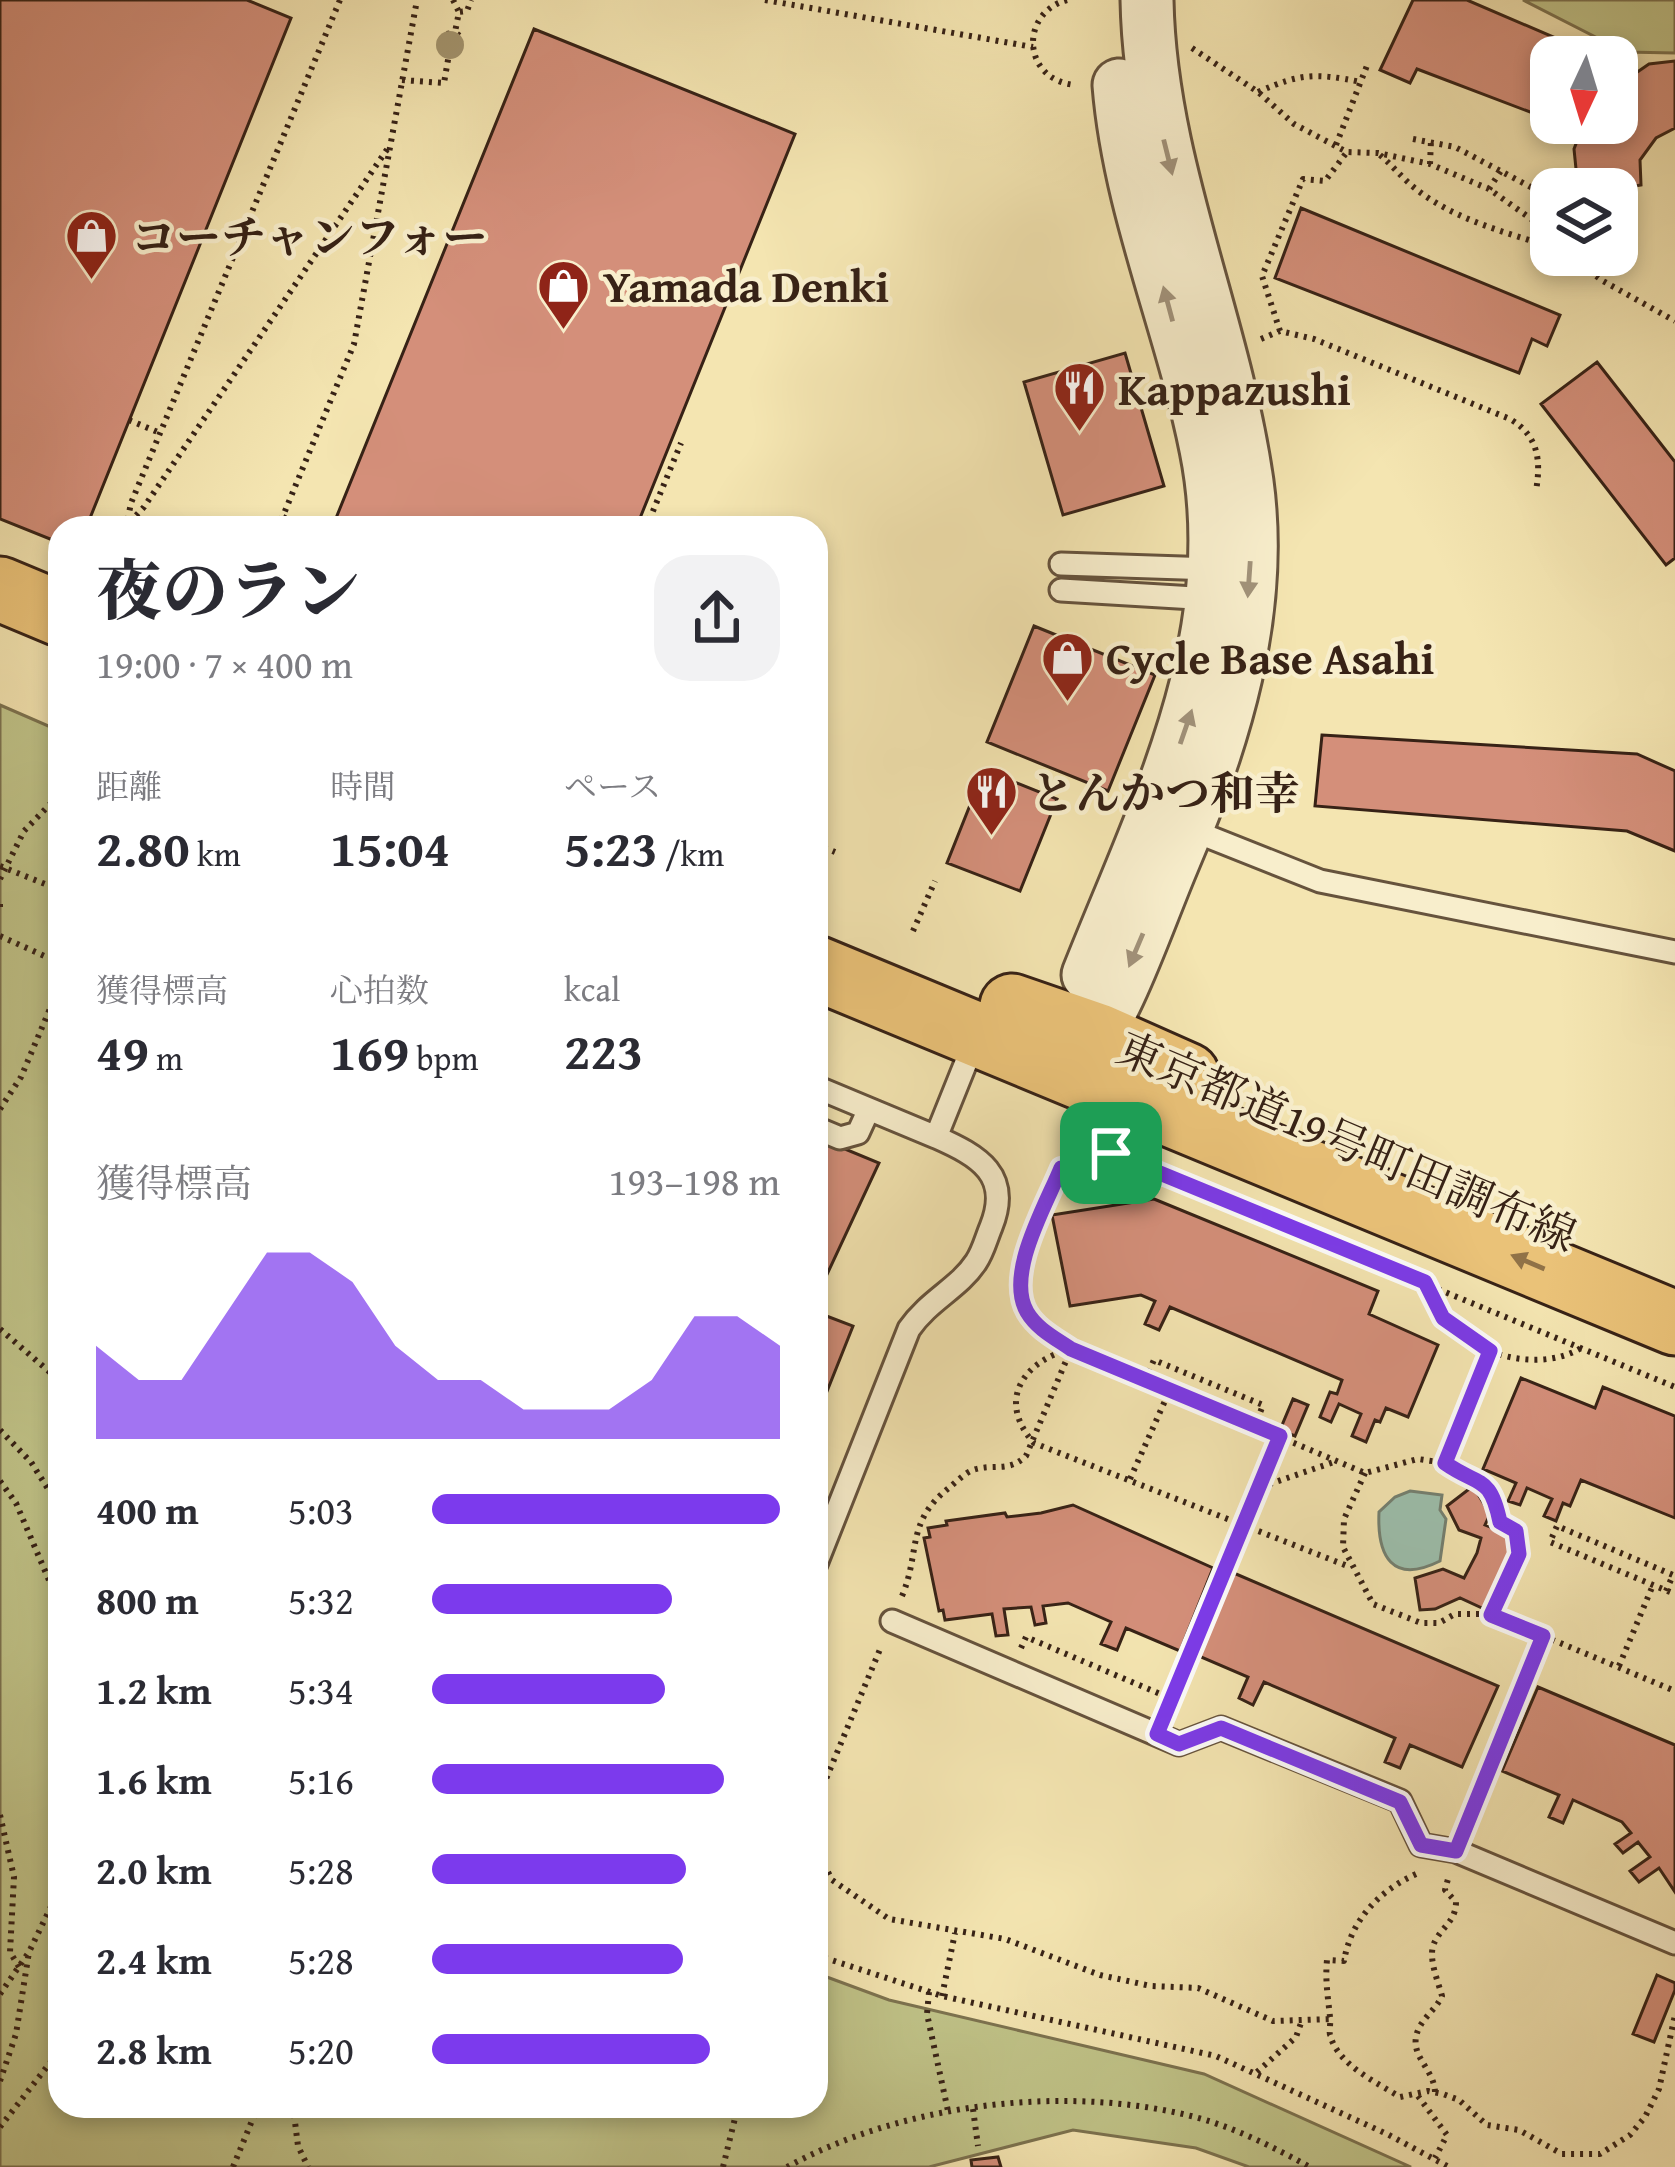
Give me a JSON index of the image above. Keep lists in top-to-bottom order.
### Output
{
  "streets": {
    "main road": ["東京都道19号町田調布線"]
  },
  "places": {
    "shop": ["コーチャンフォー", "Yamada Denki", "Cycle Base Asahi"],
    "restaurant": ["Kappazushi", "とんかつ和幸"]
  },
  "north": "bottom",
  "page": {
    "heading": ["夜のラン", "19:00 · 7 × 400 m"],
    "stats": [
      ["距離", "2.80 km"],
      ["時間", "15:04"],
      ["ペース", "5:23 /km"],
      ["獲得標高", "49 m"],
      ["心拍数", "169 bpm"],
      ["kcal", "223"]
    ],
    "chart": ["獲得標高", "193–198 m"],
    "list": [
      {
        "name": "400 m",
        "note": "5:03"
      },
      {
        "name": "800 m",
        "note": "5:32"
      },
      {
        "name": "1.2 km",
        "note": "5:34"
      },
      {
        "name": "1.6 km",
        "note": "5:16"
      },
      {
        "name": "2.0 km",
        "note": "5:28"
      },
      {
        "name": "2.4 km",
        "note": "5:28"
      },
      {
        "name": "2.8 km",
        "note": "5:20"
      }
    ]
  }
}
